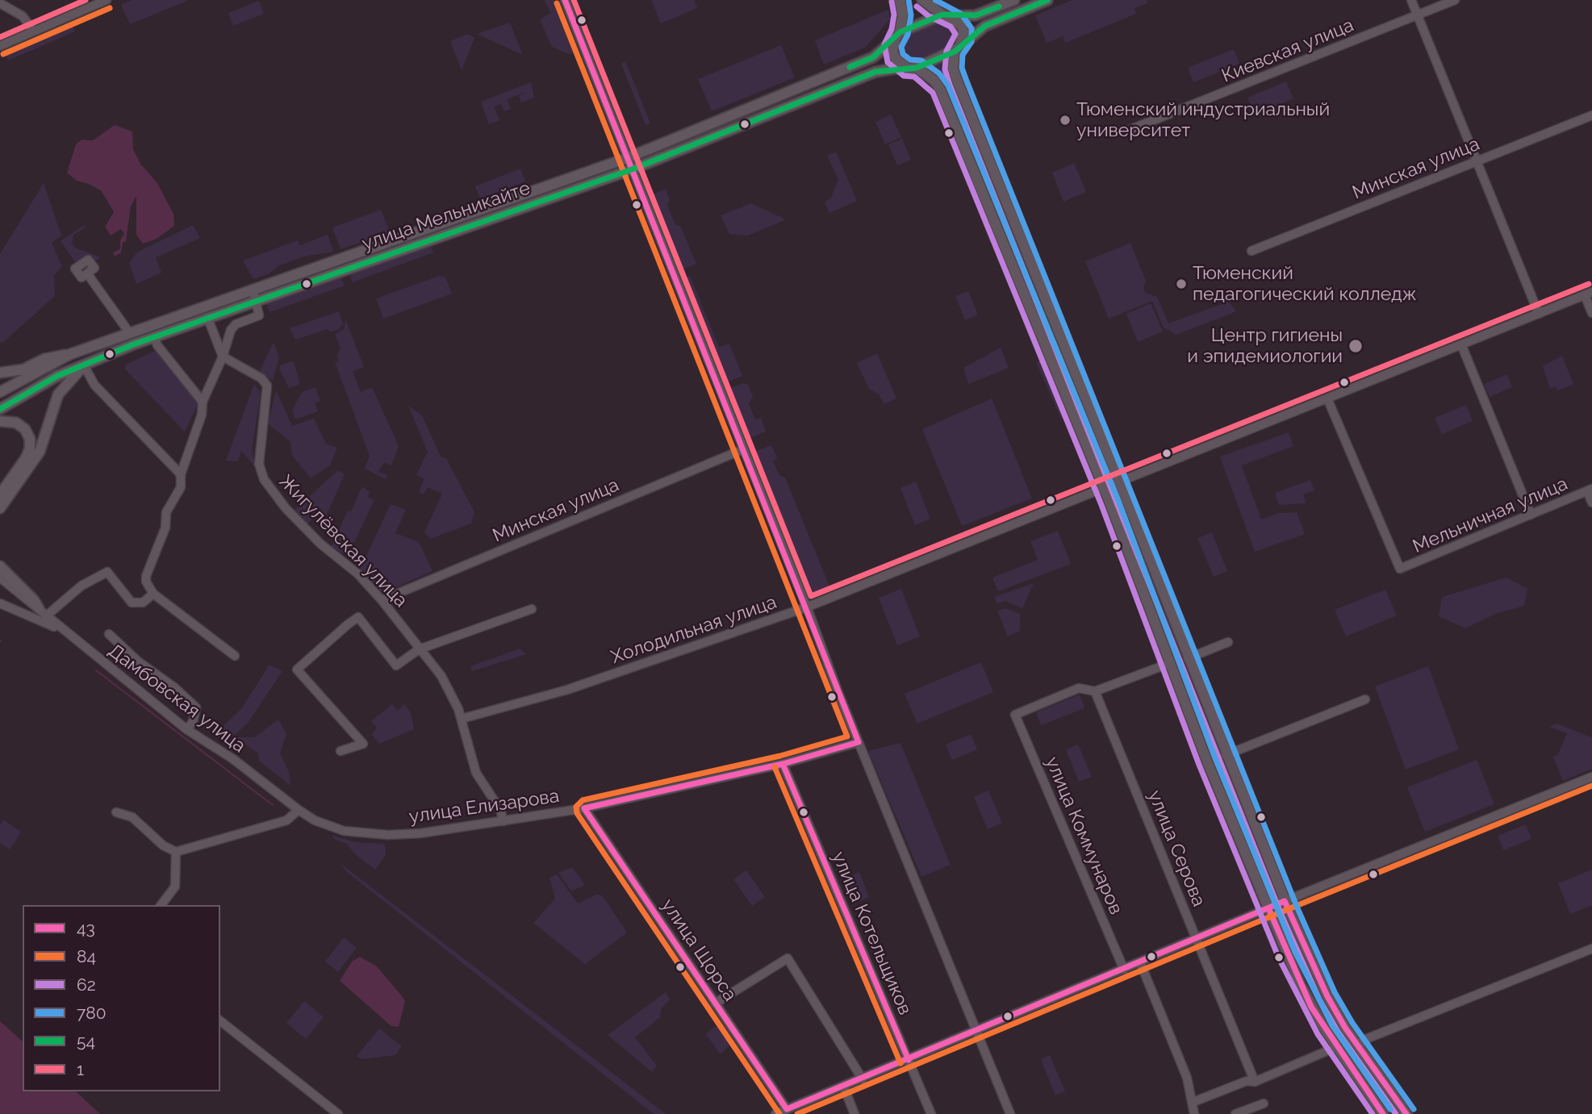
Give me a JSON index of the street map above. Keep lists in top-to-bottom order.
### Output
{
  "streets": {
    "main road": ["улица Мельникайте"],
    "street": [
      "Киевская улица",
      "Минская улица",
      "Мельничная улица",
      "Жигулёвская улица",
      "Холодильная улица",
      "Дамбовская улица",
      "улица Елизарова",
      "улица Коммунаров",
      "улица Серова",
      "улица Котельщиков",
      "улица Щорса"
    ]
  },
  "crossings": [
    ["Минская улица", "Жигулёвская улица"],
    ["Мельничная улица", "Холодильная улица"],
    ["Жигулёвская улица", "Холодильная улица"],
    ["Жигулёвская улица", "улица Елизарова"],
    ["Дамбовская улица", "улица Елизарова"],
    ["улица Елизарова", "улица Котельщиков"],
    ["улица Елизарова", "улица Щорса"],
    ["улица Коммунаров", "улица Серова"]
  ],
  "places": ["Тюменский индустриальный университет", "Тюменский педагогический колледж", "Центр гигиены и эпидемиологии"],
  "lines": [
    "transit line 43",
    "transit line 780",
    "transit line 54",
    "transit line 1",
    "transit line 62",
    "transit line 84"
  ],
  "legend": [
    "43",
    "84",
    "62",
    "780",
    "54",
    "1"
  ]
}
